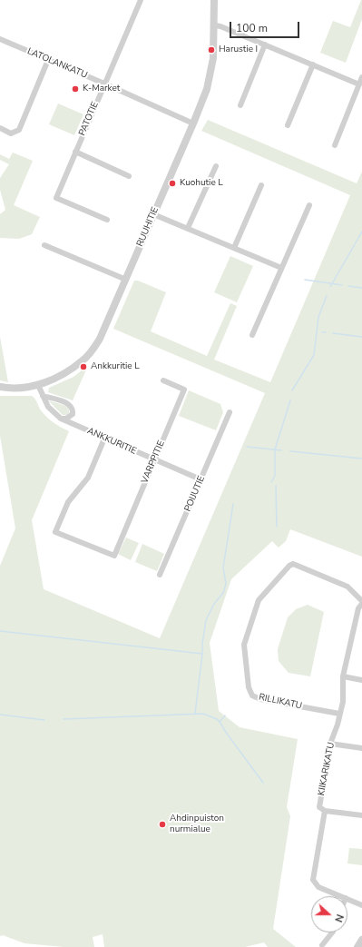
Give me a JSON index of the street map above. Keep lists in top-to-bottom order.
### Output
{
  "streets": {
    "street": [
      "LATOLANKATU",
      "PATOTIE",
      "RUUHITIE",
      "ANKKURITIE",
      "VARPPITIE",
      "POIJUTIE",
      "RILLIKATU",
      "KIIKARIKATU"
    ]
  },
  "crossings": [
    ["LATOLANKATU", "PATOTIE"],
    ["LATOLANKATU", "RUUHITIE"],
    ["RUUHITIE", "ANKKURITIE"],
    ["ANKKURITIE", "VARPPITIE"],
    ["ANKKURITIE", "POIJUTIE"],
    ["RILLIKATU", "KIIKARIKATU"]
  ],
  "places": [
    "Harustie I",
    "K-Market",
    "Kuohutie L",
    "Ankkuritie L",
    "Ahdinpuiston nurmialue"
  ],
  "scale_bar": "100 m",
  "north": "right"
}
